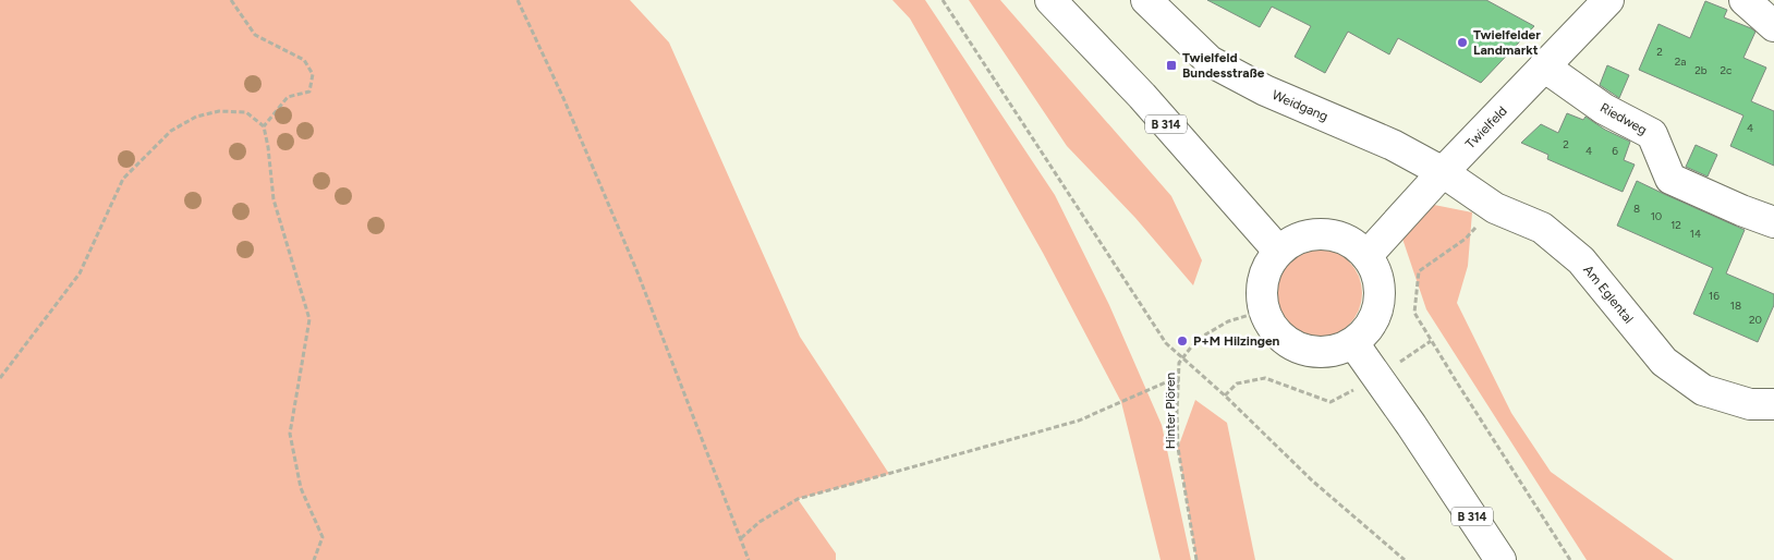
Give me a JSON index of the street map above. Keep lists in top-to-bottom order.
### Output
{
  "streets": {
    "street": [
      "Weidgang",
      "Riedweg",
      "B 314",
      "Twielfeld",
      "Am Eglental"
    ],
    "path": ["Hinter Plören"]
  },
  "crossings": [
    ["Weidgang", "Twielfeld"],
    ["Weidgang", "Am Eglental"],
    ["Riedweg", "Twielfeld"],
    ["B 314", "Twielfeld"],
    ["B 314", "Hinter Plören"],
    ["Twielfeld", "Am Eglental"],
    ["Twielfeld", "Hinter Plören"]
  ],
  "places": {
    "other": ["Twielfelder Landmarkt", "P+M Hilzingen"],
    "transit": ["Twielfeld Bundesstraße"]
  },
  "house_numbers": [
    "2",
    "2a",
    "2b",
    "2c",
    "4",
    "2",
    "4",
    "6",
    "8",
    "10",
    "12",
    "14",
    "16",
    "18",
    "20"
  ]
}
